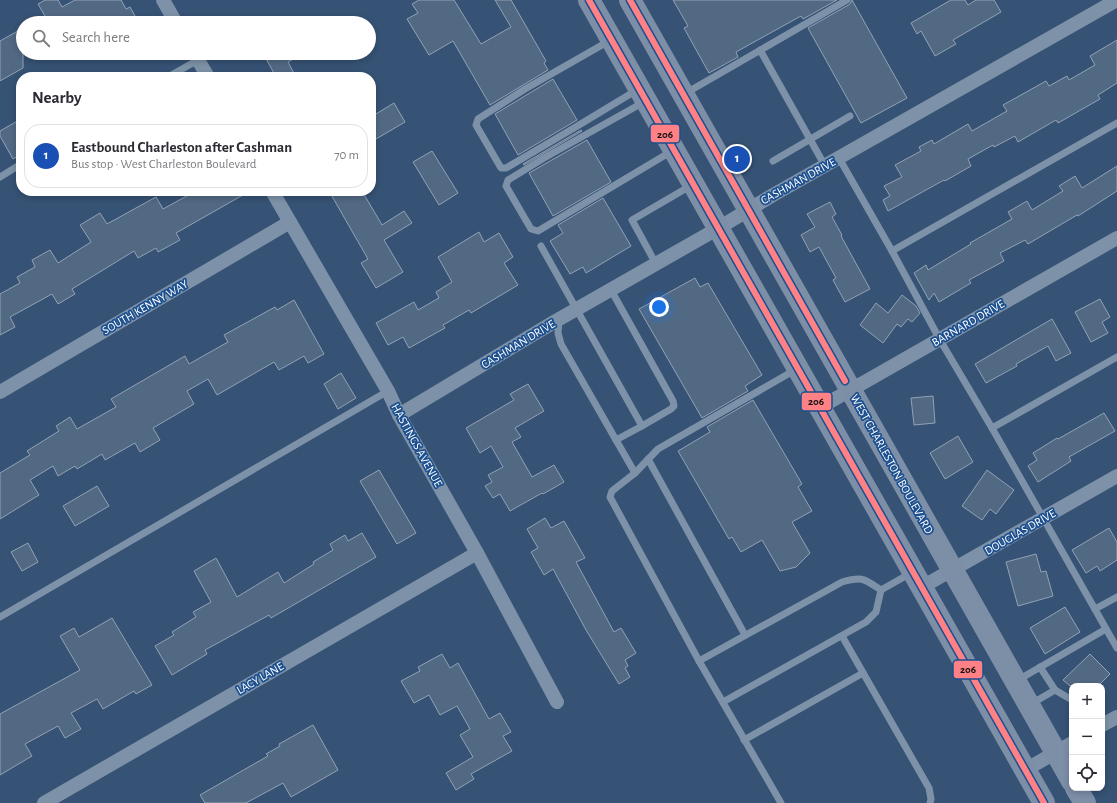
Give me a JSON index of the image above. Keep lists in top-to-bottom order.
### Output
{
  "streets": {
    "main road": ["WEST CHARLESTON BOULEVARD"],
    "street": [
      "CASHMAN DRIVE",
      "SOUTH KENNY WAY",
      "BARNARD DRIVE",
      "HASTINGS AVENUE",
      "DOUGLAS DRIVE",
      "LACY LANE"
    ]
  },
  "crossings": [
    ["CASHMAN DRIVE", "HASTINGS AVENUE"],
    ["CASHMAN DRIVE", "WEST CHARLESTON BOULEVARD"],
    ["SOUTH KENNY WAY", "HASTINGS AVENUE"],
    ["BARNARD DRIVE", "WEST CHARLESTON BOULEVARD"],
    ["HASTINGS AVENUE", "LACY LANE"],
    ["WEST CHARLESTON BOULEVARD", "DOUGLAS DRIVE"]
  ],
  "lines": ["transit line 206"],
  "page": {
    "search": "Search here",
    "heading": "Nearby",
    "list": [
      {
        "mark": "1",
        "name": "Eastbound Charleston after Cashman",
        "note": "Bus stop · West Charleston Boulevard",
        "value": "70 m"
      }
    ],
    "pins": "1",
    "map_buttons": ["+", "−"]
  }
}
